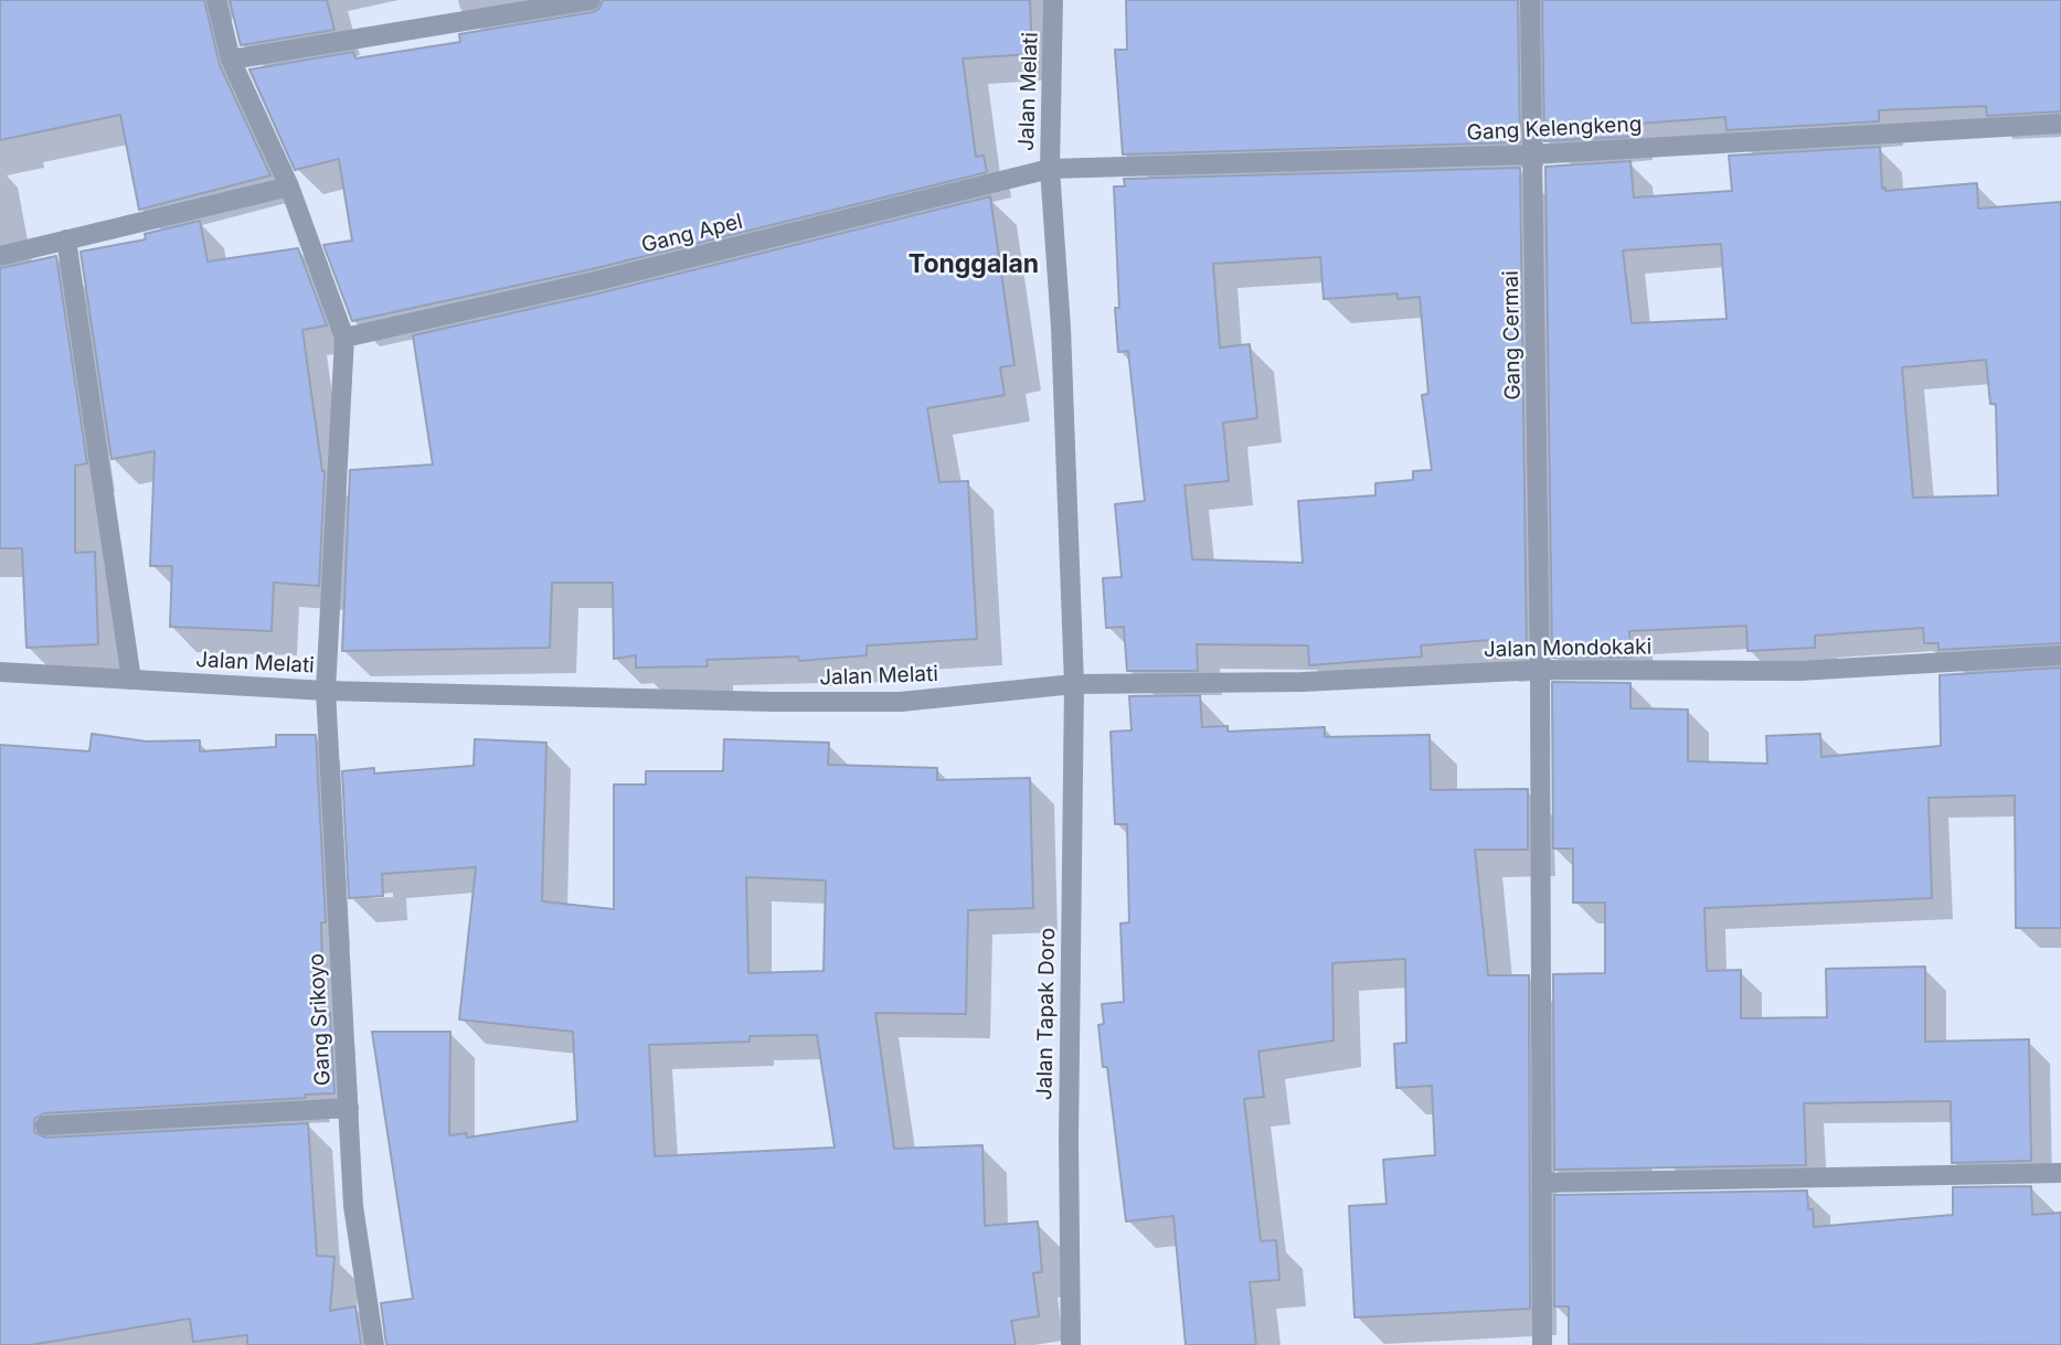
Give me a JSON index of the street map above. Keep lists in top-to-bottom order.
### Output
{
  "streets": {
    "street": [
      "Jalan Melati",
      "Gang Kelengkeng",
      "Gang Apel",
      "Gang Cermai",
      "Jalan Mondokaki",
      "Jalan Tapak Doro",
      "Gang Srikoyo"
    ]
  },
  "crossings": [
    ["Jalan Melati", "Gang Kelengkeng"],
    ["Jalan Melati", "Gang Apel"],
    ["Jalan Melati", "Jalan Mondokaki"],
    ["Jalan Melati", "Jalan Tapak Doro"],
    ["Jalan Melati", "Gang Srikoyo"],
    ["Gang Kelengkeng", "Gang Apel"],
    ["Gang Kelengkeng", "Gang Cermai"],
    ["Gang Apel", "Gang Srikoyo"],
    ["Gang Cermai", "Jalan Mondokaki"],
    ["Jalan Mondokaki", "Jalan Tapak Doro"]
  ],
  "districts": ["Tonggalan"]
}
